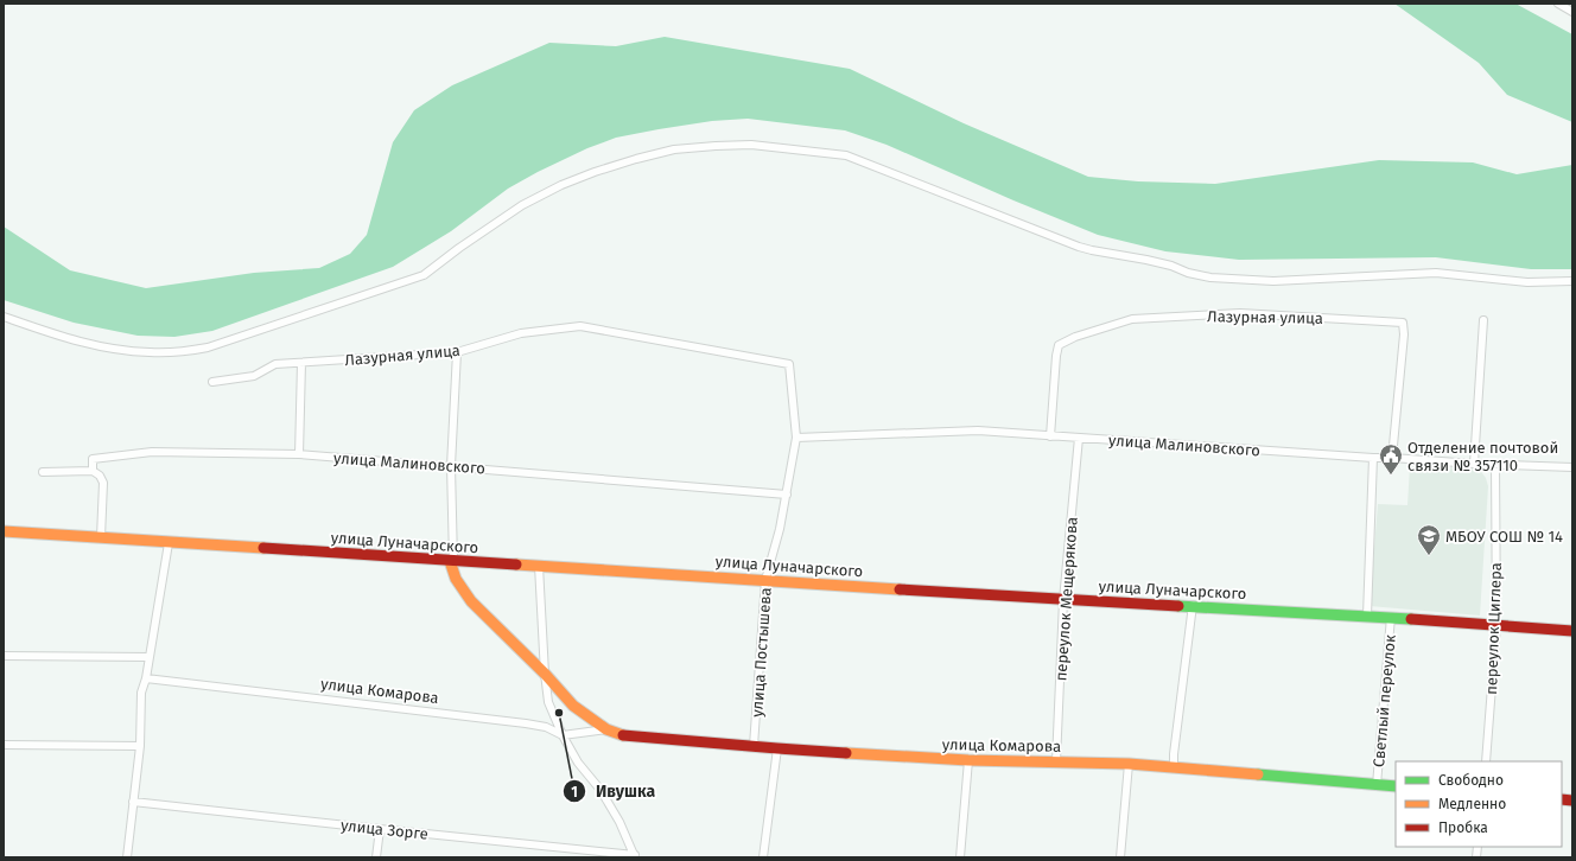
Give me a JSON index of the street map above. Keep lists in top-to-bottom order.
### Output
{
  "streets": {
    "street": [
      "Лазурная улица",
      "улица Малиновского",
      "улица Луначарского",
      "переулок Мещерякова",
      "переулок Циглера",
      "улица Постышева",
      "улица Комарова",
      "Светлый переулок",
      "улица Зорге"
    ]
  },
  "crossings": [
    ["Лазурная улица", "улица Малиновского"],
    ["Лазурная улица", "улица Постышева"],
    ["улица Малиновского", "переулок Мещерякова"],
    ["улица Малиновского", "переулок Циглера"],
    ["улица Малиновского", "улица Постышева"],
    ["улица Малиновского", "Светлый переулок"],
    ["улица Луначарского", "переулок Мещерякова"],
    ["улица Луначарского", "переулок Циглера"],
    ["улица Луначарского", "улица Постышева"],
    ["улица Луначарского", "улица Комарова"],
    ["улица Луначарского", "Светлый переулок"],
    ["переулок Мещерякова", "улица Комарова"],
    ["улица Постышева", "улица Комарова"],
    ["улица Комарова", "Светлый переулок"]
  ],
  "places": {
    "public building": ["Отделение почтовой связи № 357110"],
    "school or university": ["МБОУ СОШ № 14"],
    "other": ["Ивушка"]
  },
  "legend": ["Свободно", "Медленно", "Пробка"]
}
